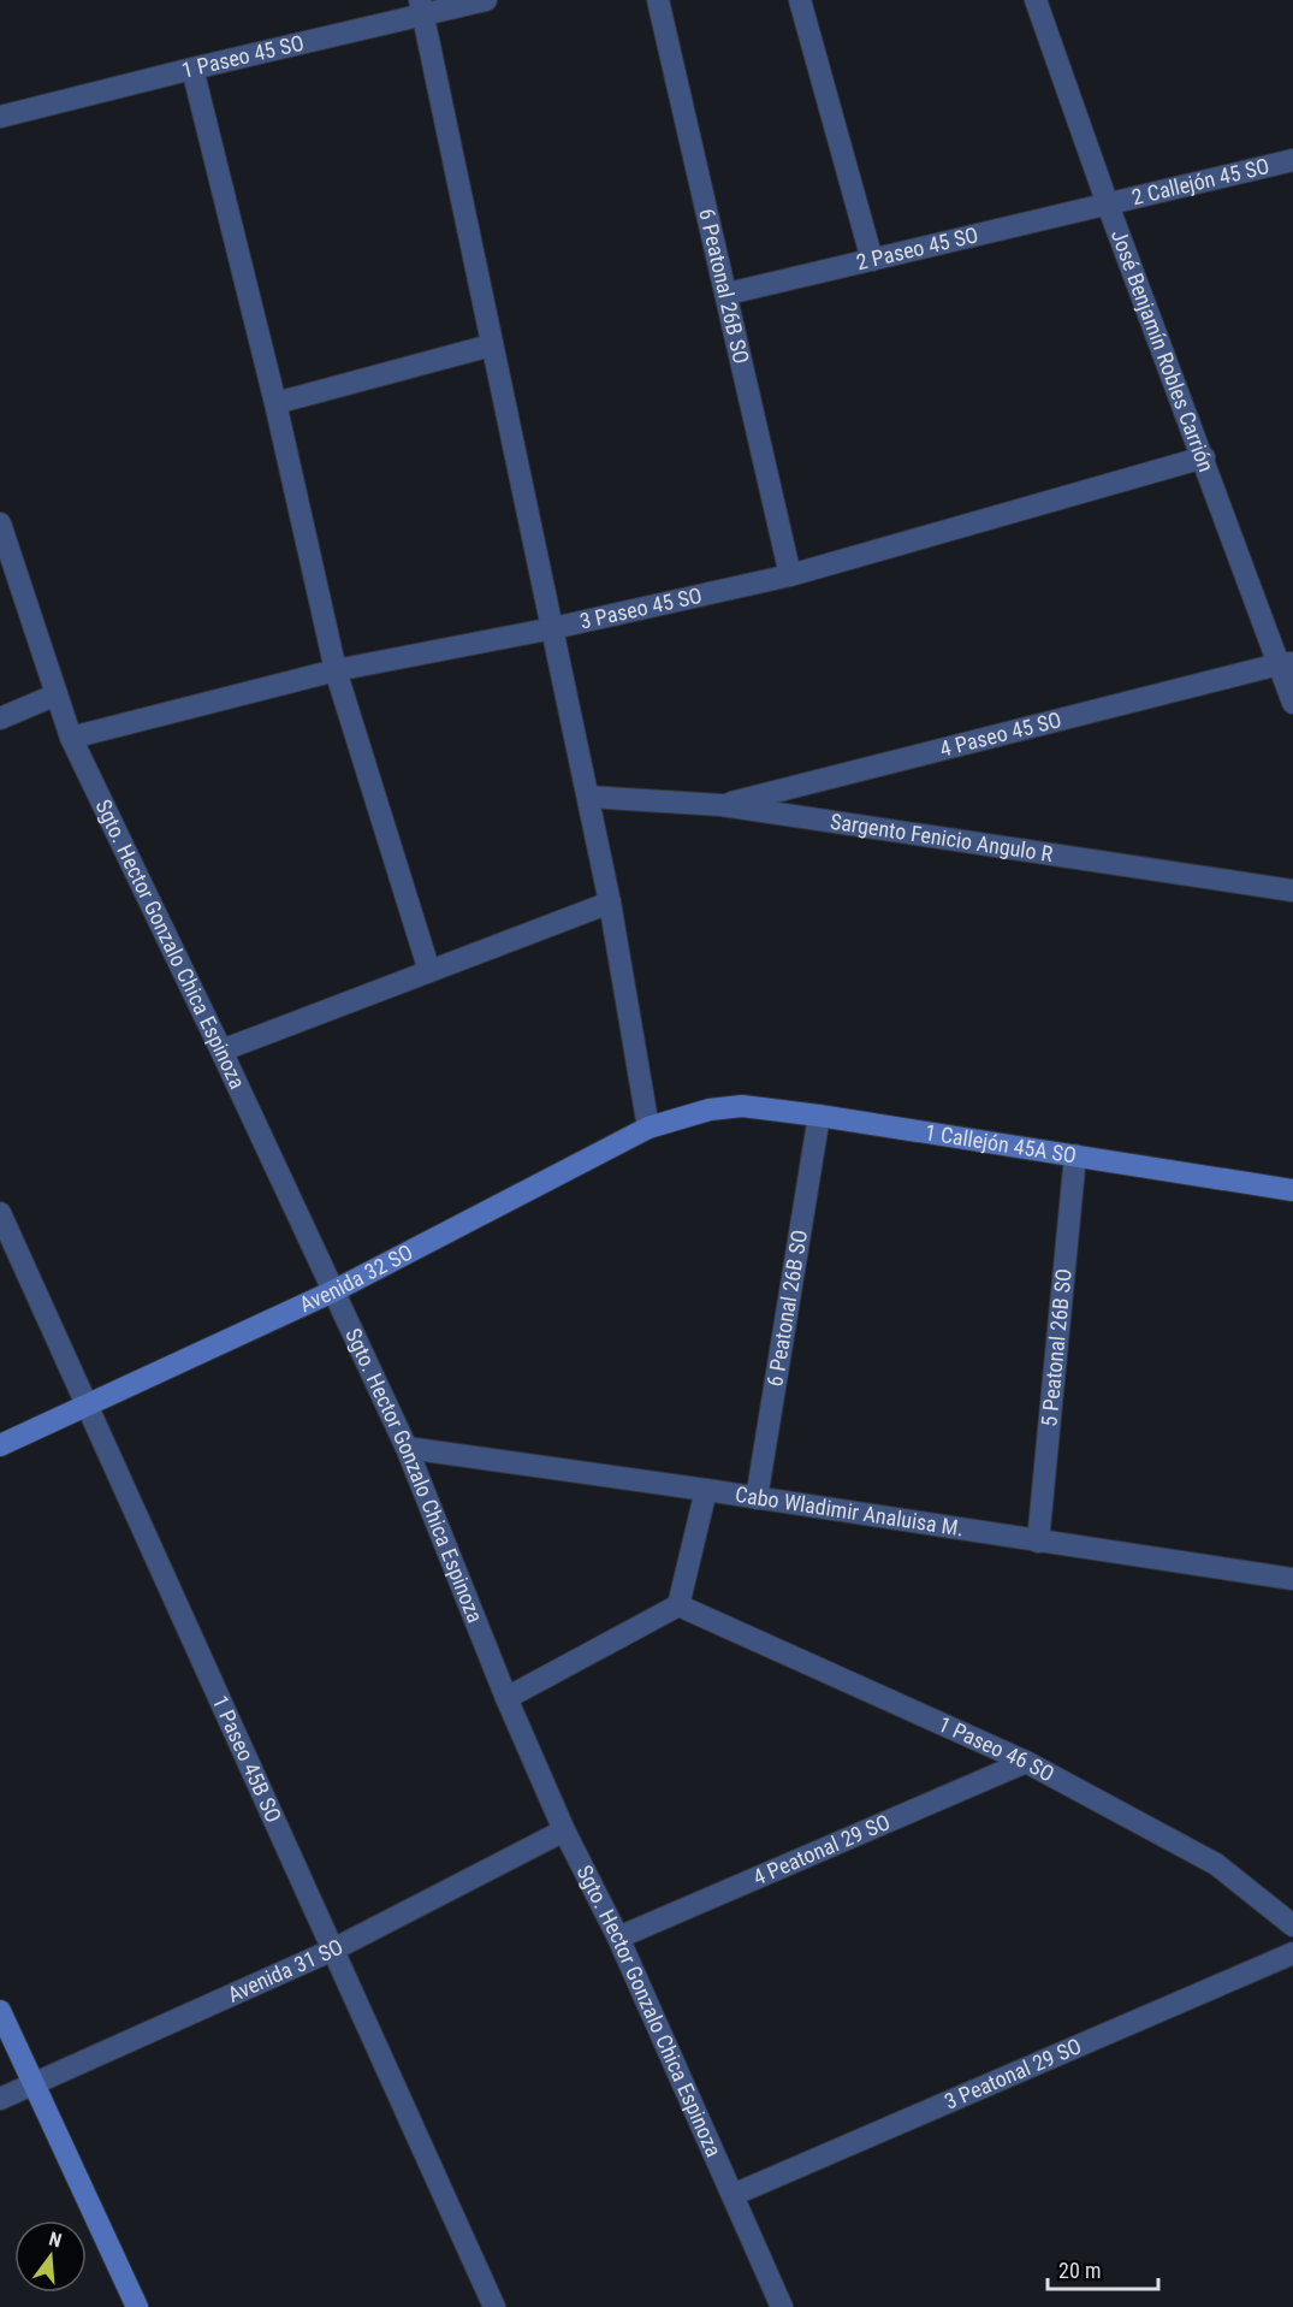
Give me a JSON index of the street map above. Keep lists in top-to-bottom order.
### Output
{
  "streets": {
    "street": [
      "1 Paseo 45 SO",
      "2 Callejón 45 SO",
      "2 Paseo 45 SO",
      "6 Peatonal 26B SO",
      "José Benjamín Robles Carrión",
      "3 Paseo 45 SO",
      "4 Paseo 45 SO",
      "Sargento Fenicio Angulo R",
      "Sgto. Hector Gonzalo Chica Espinoza",
      "1 Callejón 45A SO",
      "Avenida 32 SO",
      "5 Peatonal 26B SO",
      "Cabo Wladimir Analuisa M.",
      "1 Paseo 46 SO",
      "1 Paseo 45B SO",
      "4 Peatonal 29 SO",
      "Avenida 31 SO",
      "3 Peatonal 29 SO"
    ]
  },
  "crossings": [
    ["2 Callejón 45 SO", "2 Paseo 45 SO"],
    ["2 Callejón 45 SO", "José Benjamín Robles Carrión"],
    ["2 Paseo 45 SO", "6 Peatonal 26B SO"],
    ["2 Paseo 45 SO", "José Benjamín Robles Carrión"],
    ["6 Peatonal 26B SO", "3 Paseo 45 SO"],
    ["6 Peatonal 26B SO", "1 Callejón 45A SO"],
    ["6 Peatonal 26B SO", "Cabo Wladimir Analuisa M."],
    ["José Benjamín Robles Carrión", "3 Paseo 45 SO"],
    ["José Benjamín Robles Carrión", "4 Paseo 45 SO"],
    ["3 Paseo 45 SO", "Sgto. Hector Gonzalo Chica Espinoza"],
    ["4 Paseo 45 SO", "Sargento Fenicio Angulo R"],
    ["Sgto. Hector Gonzalo Chica Espinoza", "Avenida 32 SO"],
    ["Sgto. Hector Gonzalo Chica Espinoza", "Cabo Wladimir Analuisa M."],
    ["Sgto. Hector Gonzalo Chica Espinoza", "4 Peatonal 29 SO"],
    ["Sgto. Hector Gonzalo Chica Espinoza", "Avenida 31 SO"],
    ["Sgto. Hector Gonzalo Chica Espinoza", "3 Peatonal 29 SO"],
    ["1 Callejón 45A SO", "Avenida 32 SO"],
    ["1 Callejón 45A SO", "5 Peatonal 26B SO"],
    ["Avenida 32 SO", "1 Paseo 45B SO"],
    ["5 Peatonal 26B SO", "Cabo Wladimir Analuisa M."],
    ["1 Paseo 46 SO", "4 Peatonal 29 SO"],
    ["1 Paseo 45B SO", "Avenida 31 SO"]
  ],
  "scale_bar": "20 m",
  "north": "top"
}
